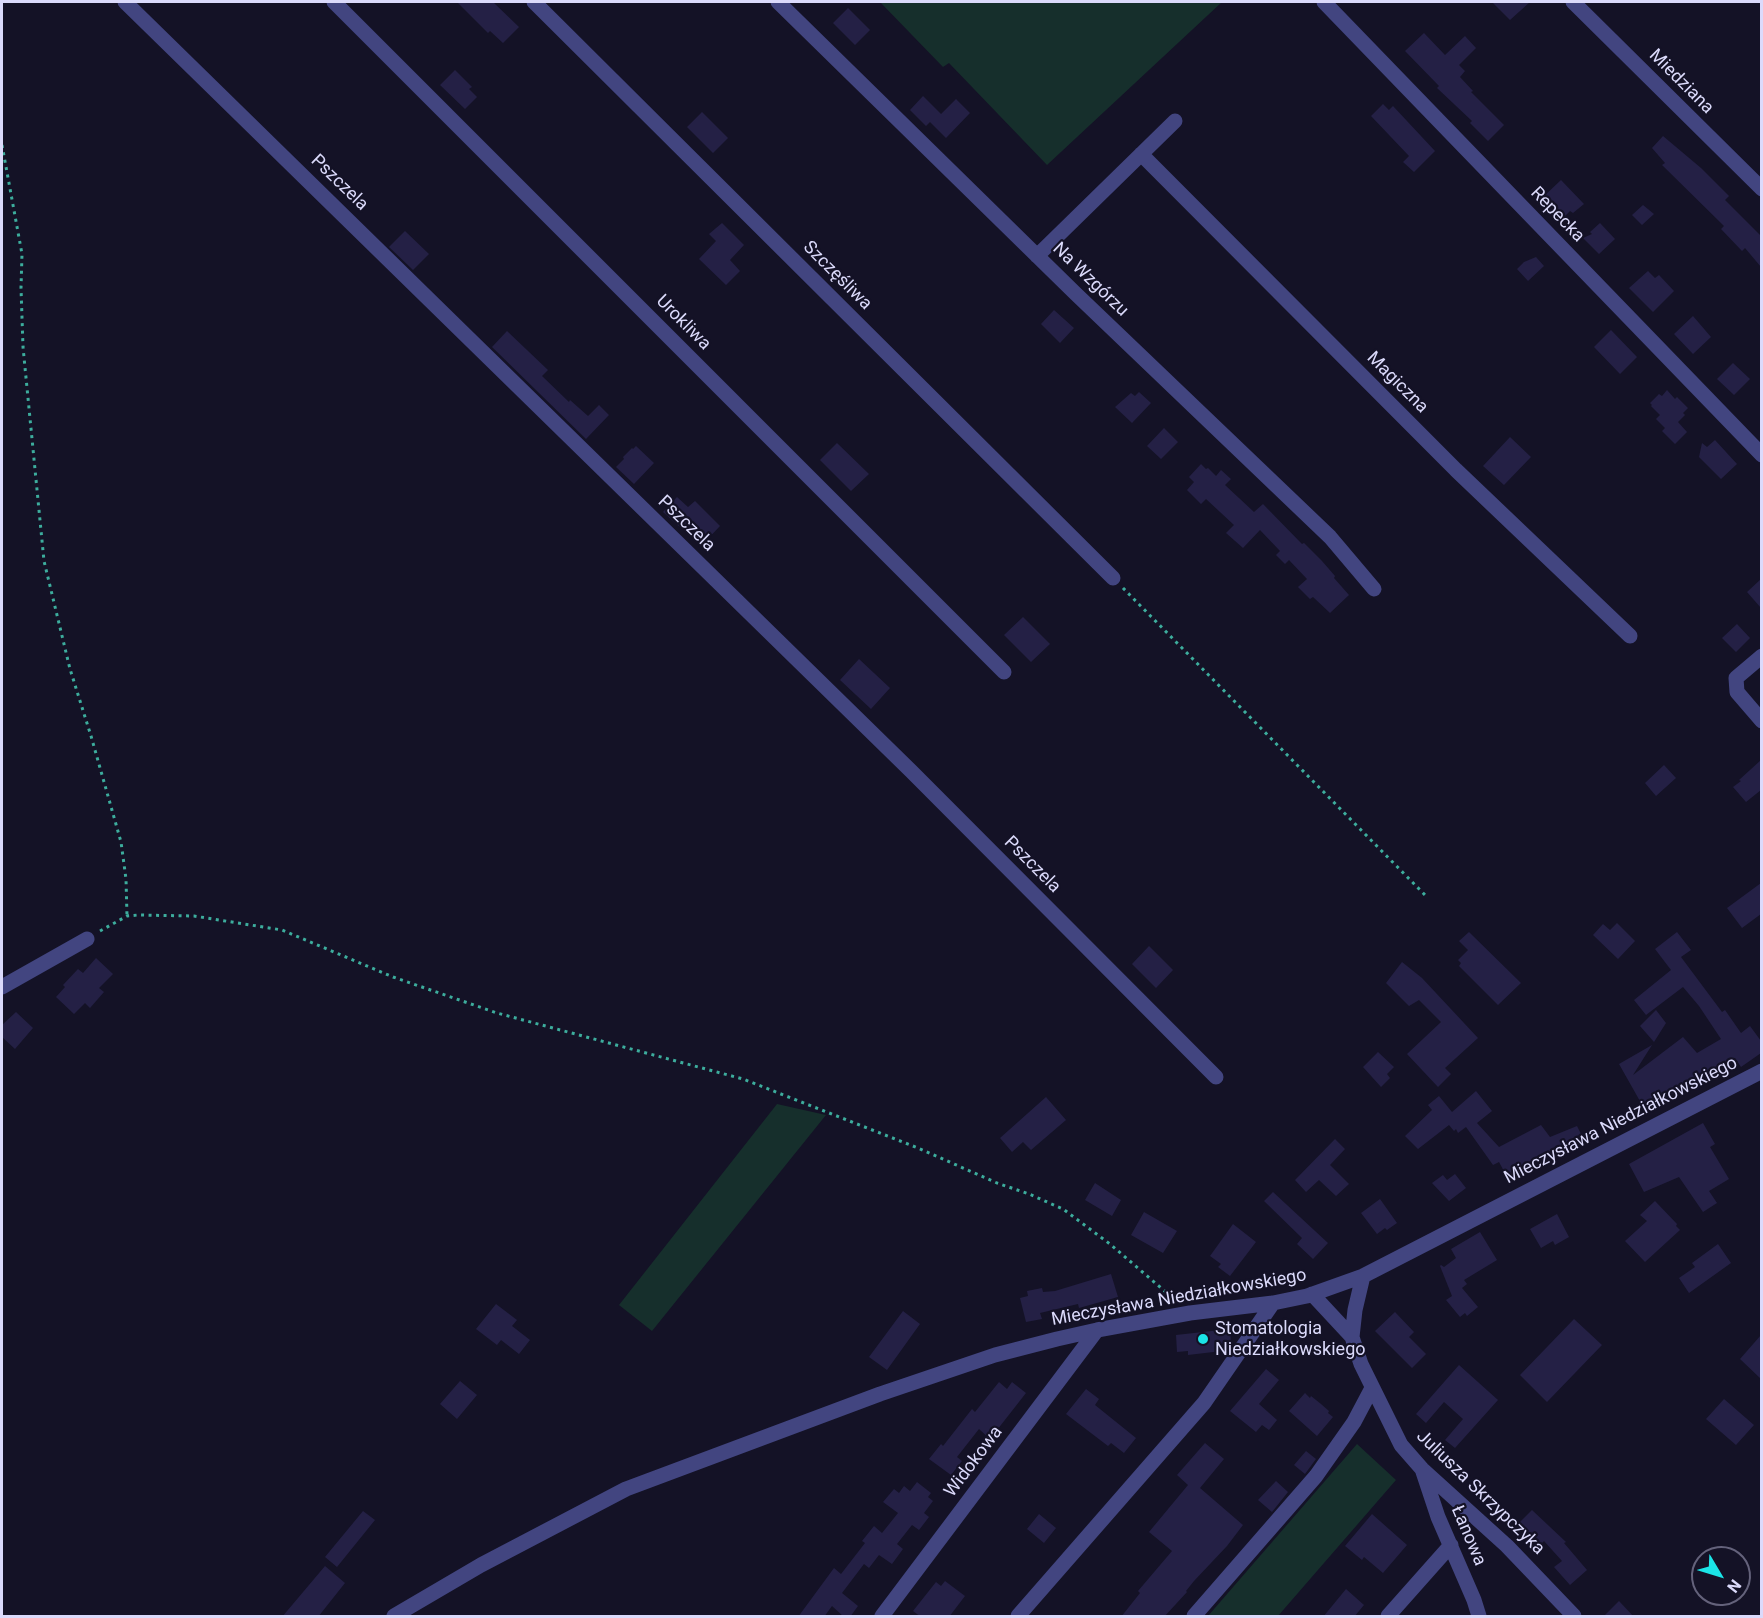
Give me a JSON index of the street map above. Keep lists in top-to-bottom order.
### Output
{
  "streets": {
    "street": [
      "Miedziana",
      "Pszczela",
      "Repecka",
      "Szczęśliwa",
      "Na Wzgórzu",
      "Urokliwa",
      "Magiczna",
      "Mieczysława Niedziałkowskiego",
      "Widokowa",
      "Juliusza Skrzypczyka",
      "Łanowa"
    ]
  },
  "crossings": [
    ["Mieczysława Niedziałkowskiego", "Widokowa"],
    ["Mieczysława Niedziałkowskiego", "Juliusza Skrzypczyka"],
    ["Juliusza Skrzypczyka", "Łanowa"]
  ],
  "places": ["Stomatologia Niedziałkowskiego"],
  "north": "bottom right"
}
